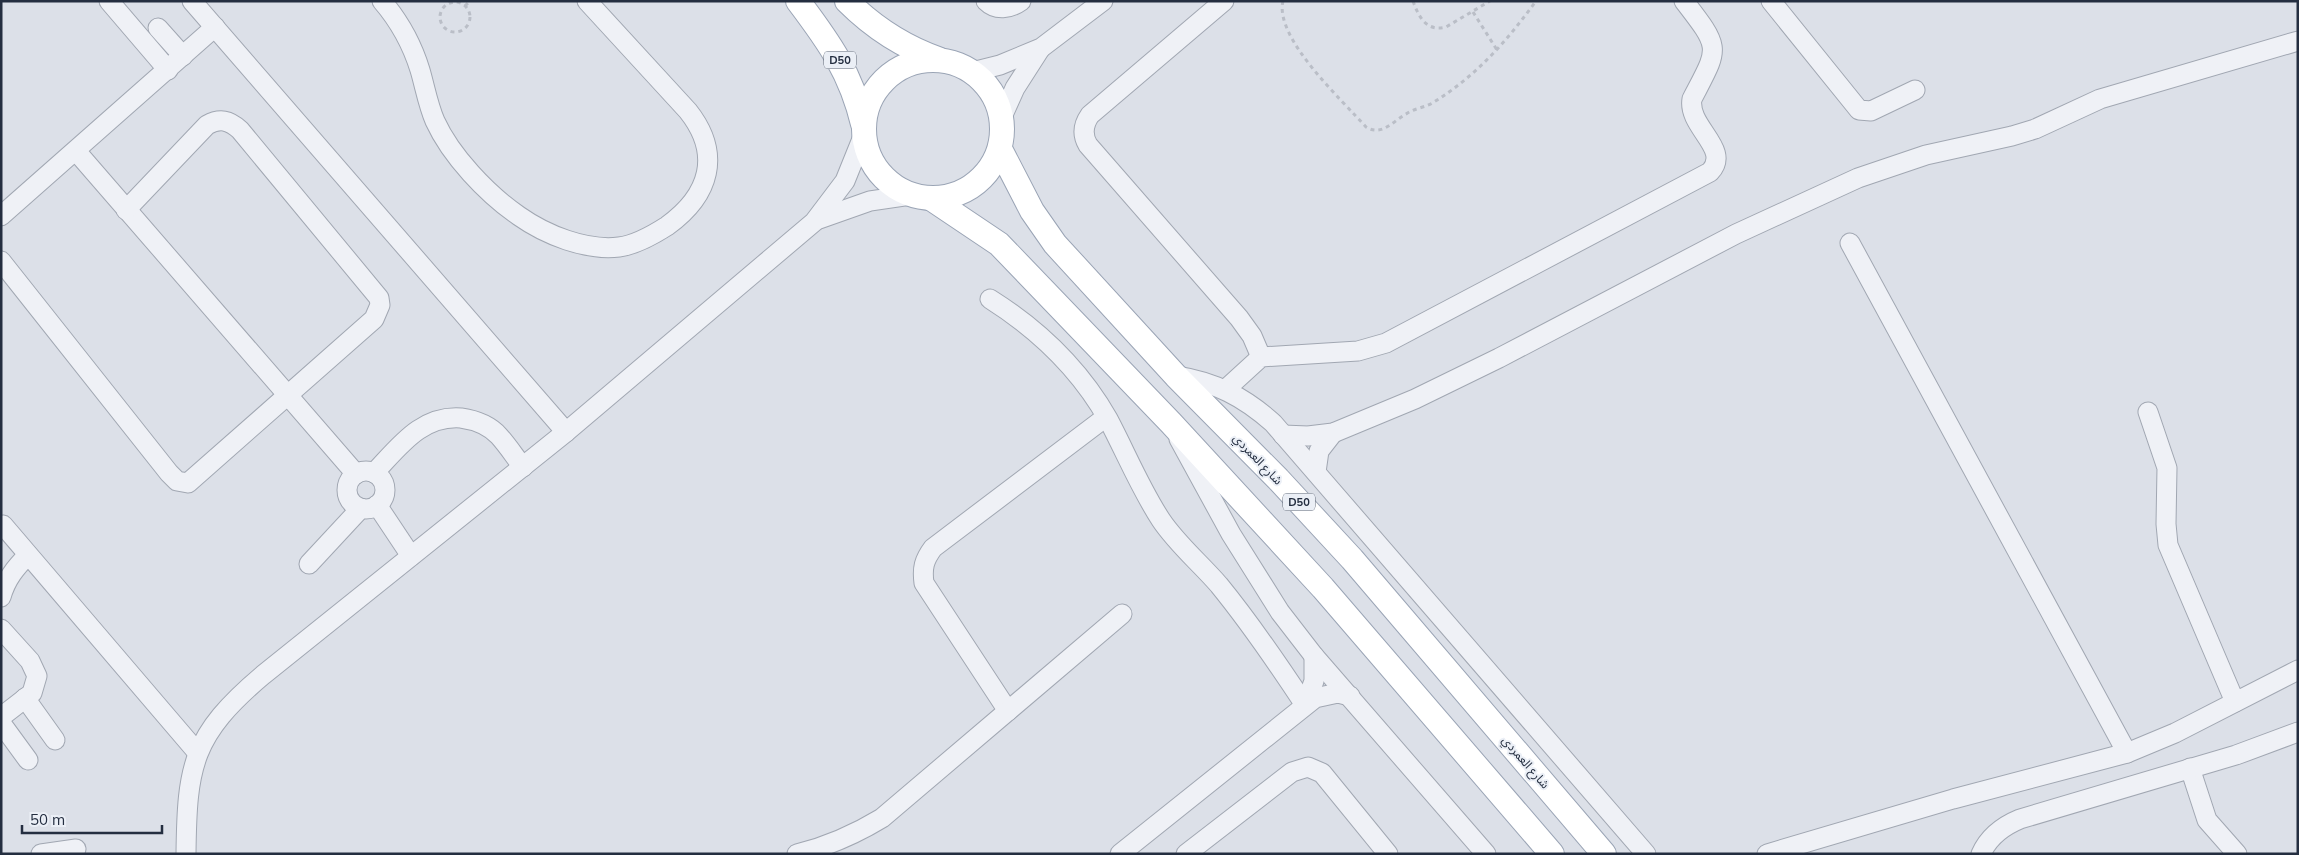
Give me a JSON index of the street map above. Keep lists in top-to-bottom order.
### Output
{
  "streets": {
    "main road": ["D50", "شارع العمردي"]
  },
  "crossings": [
    ["D50", "شارع العمردي"]
  ],
  "scale_bar": "50 m"
}
